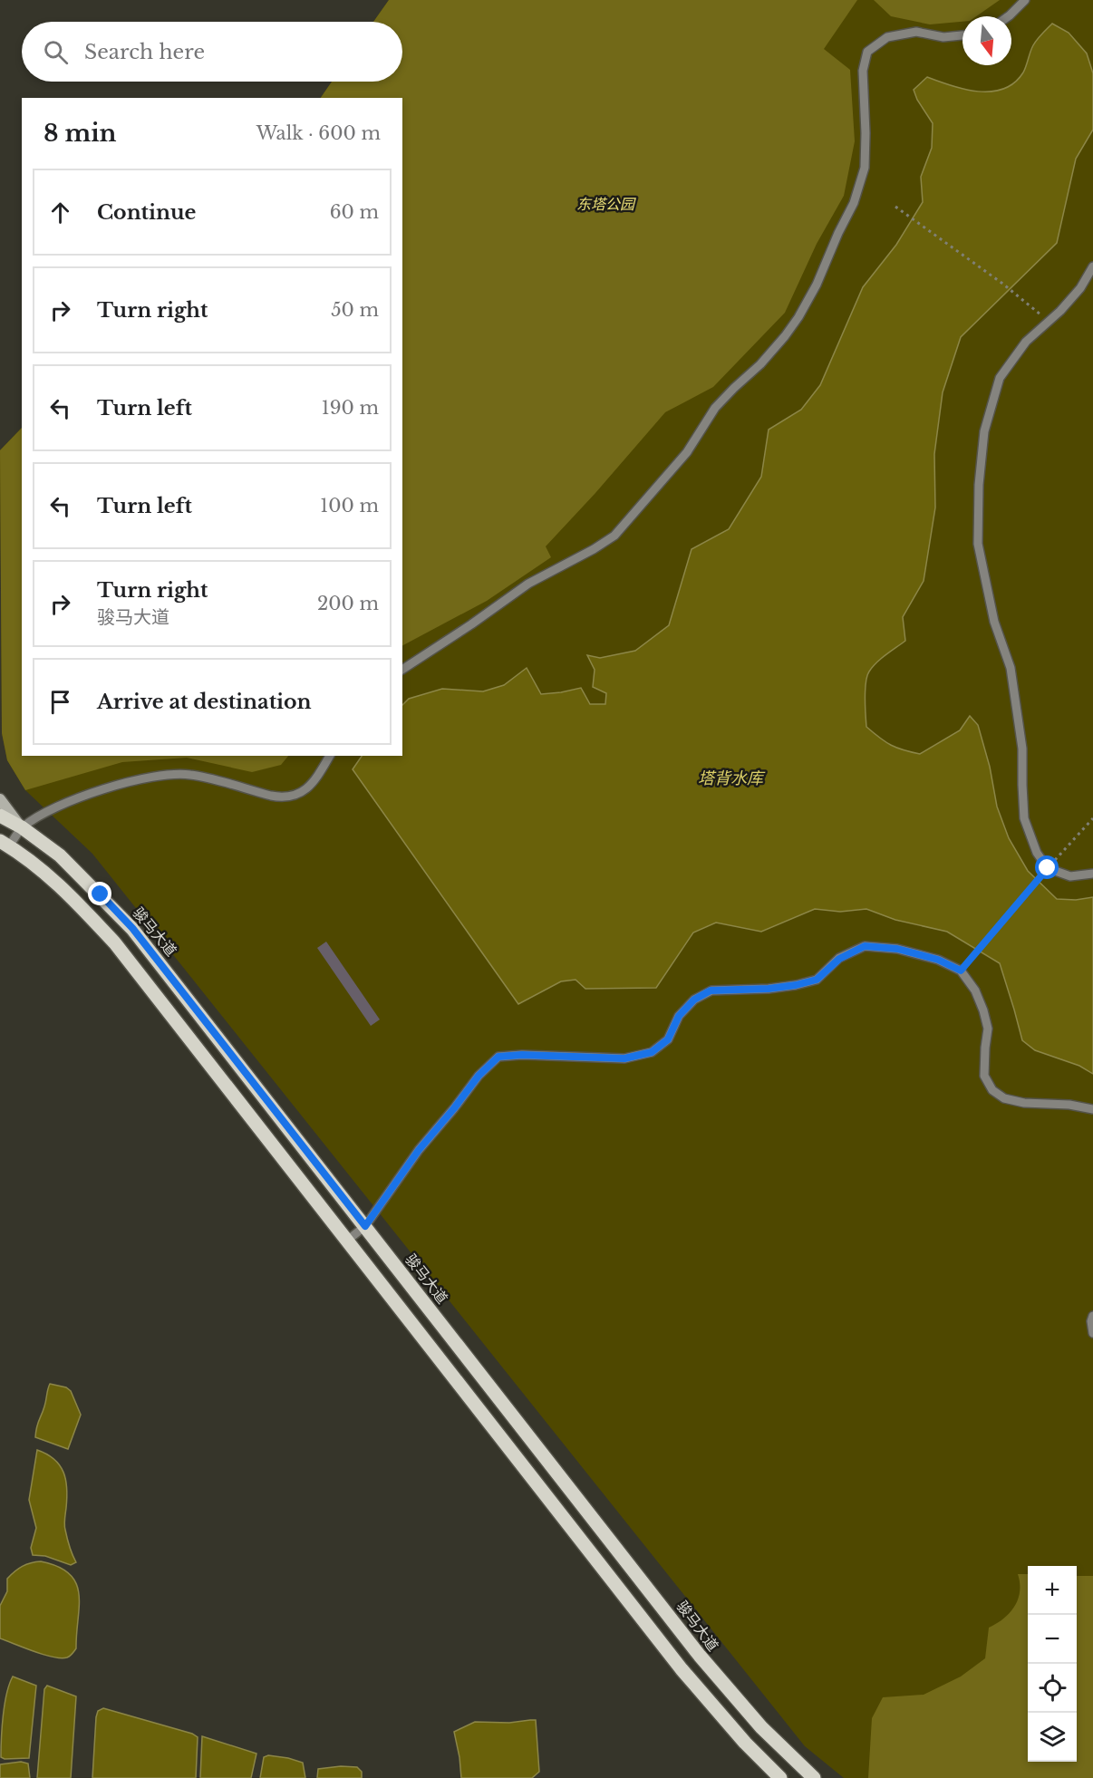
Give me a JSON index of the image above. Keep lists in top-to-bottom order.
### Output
{
  "streets": {
    "main road": ["骏马大道"]
  },
  "water": ["塔背水库"],
  "parks": ["东塔公园"],
  "north": "bottom",
  "page": {
    "search": "Search here",
    "heading": ["8 min", "Walk · 600 m"],
    "list": [
      ["Continue", "60 m"],
      ["Turn right", "50 m"],
      ["Turn left", "190 m"],
      ["Turn left", "100 m"],
      ["Turn right", "骏马大道", "200 m"],
      "Arrive at destination"
    ],
    "map_buttons": ["+", "−"]
  }
}
